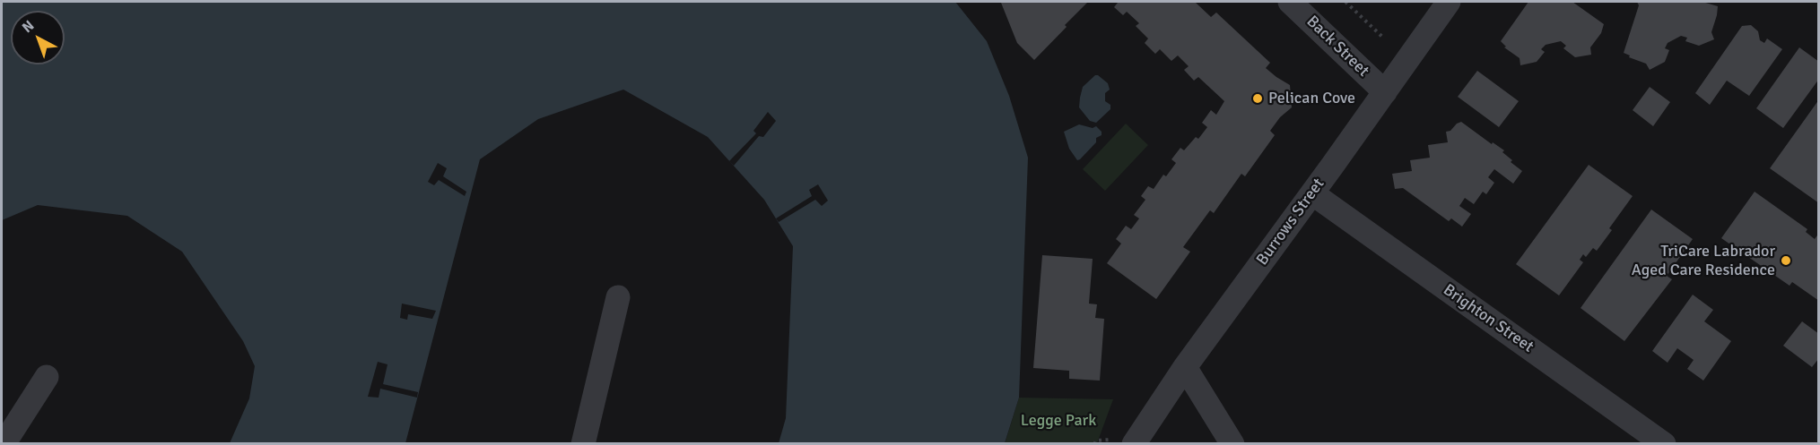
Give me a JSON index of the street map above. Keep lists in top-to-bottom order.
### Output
{
  "streets": {
    "street": ["Back Street", "Burrows Street", "Brighton Street"]
  },
  "crossings": [
    ["Back Street", "Burrows Street"],
    ["Burrows Street", "Brighton Street"]
  ],
  "parks": ["Legge Park"],
  "places": ["Pelican Cove", "TriCare Labrador Aged Care Residence"],
  "north": "top left"
}
